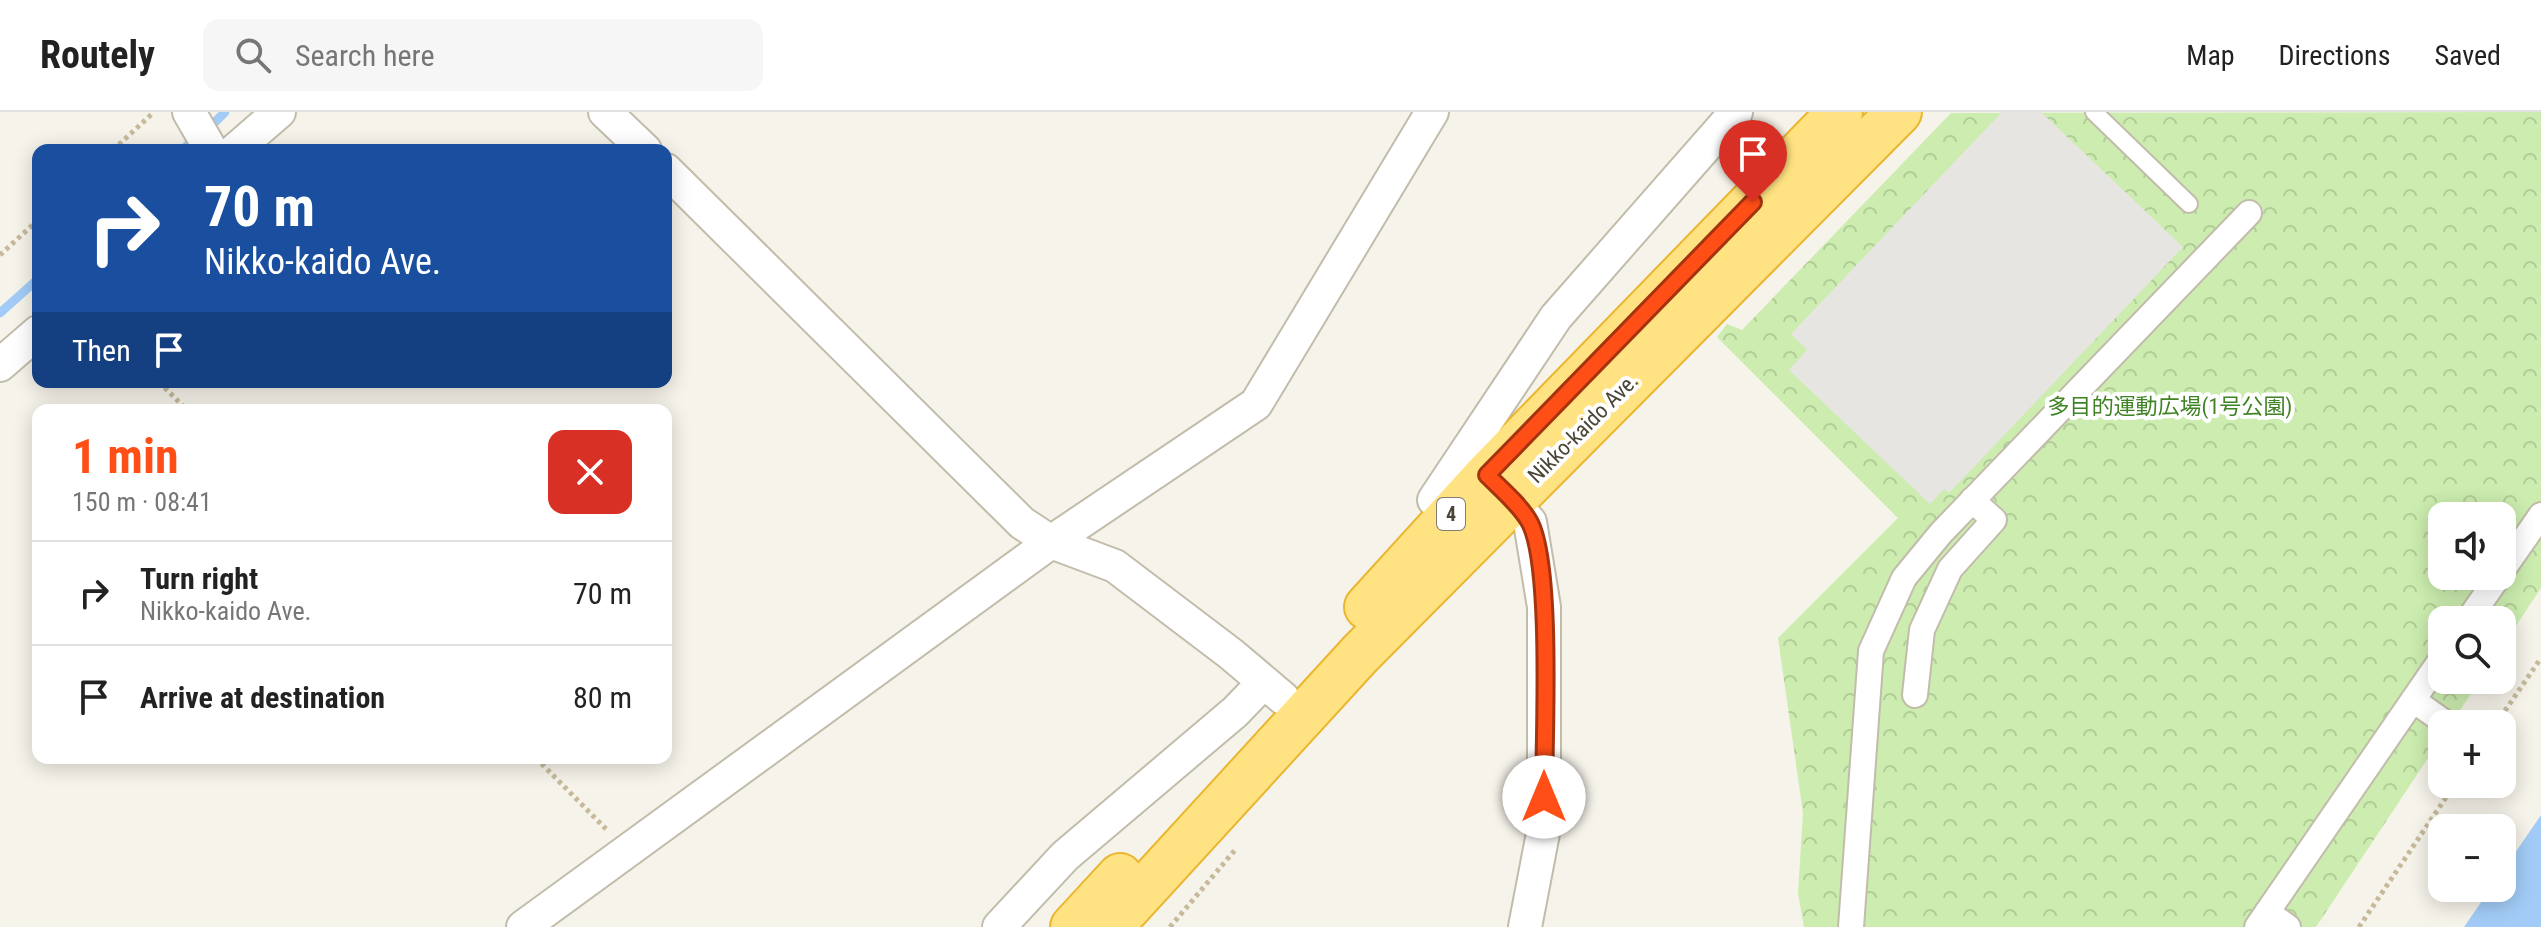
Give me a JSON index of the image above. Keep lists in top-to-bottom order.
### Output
{
  "streets": {
    "highway": ["Nikko-kaido Ave.", "4"]
  },
  "parks": ["多目的運動広場(1号公園)"],
  "page": {
    "header": "Routely",
    "search": "Search here",
    "nav": ["Map", "Directions", "Saved"],
    "turn": ["70 m", "Nikko-kaido Ave."],
    "then": "Then",
    "heading": ["1 min", "150 m · 08:41"],
    "map_buttons": ["+", "−"],
    "list": [
      {
        "name": "Turn right",
        "note": "Nikko-kaido Ave.",
        "value": "70 m"
      },
      {
        "name": "Arrive at destination",
        "value": "80 m"
      }
    ]
  }
}
